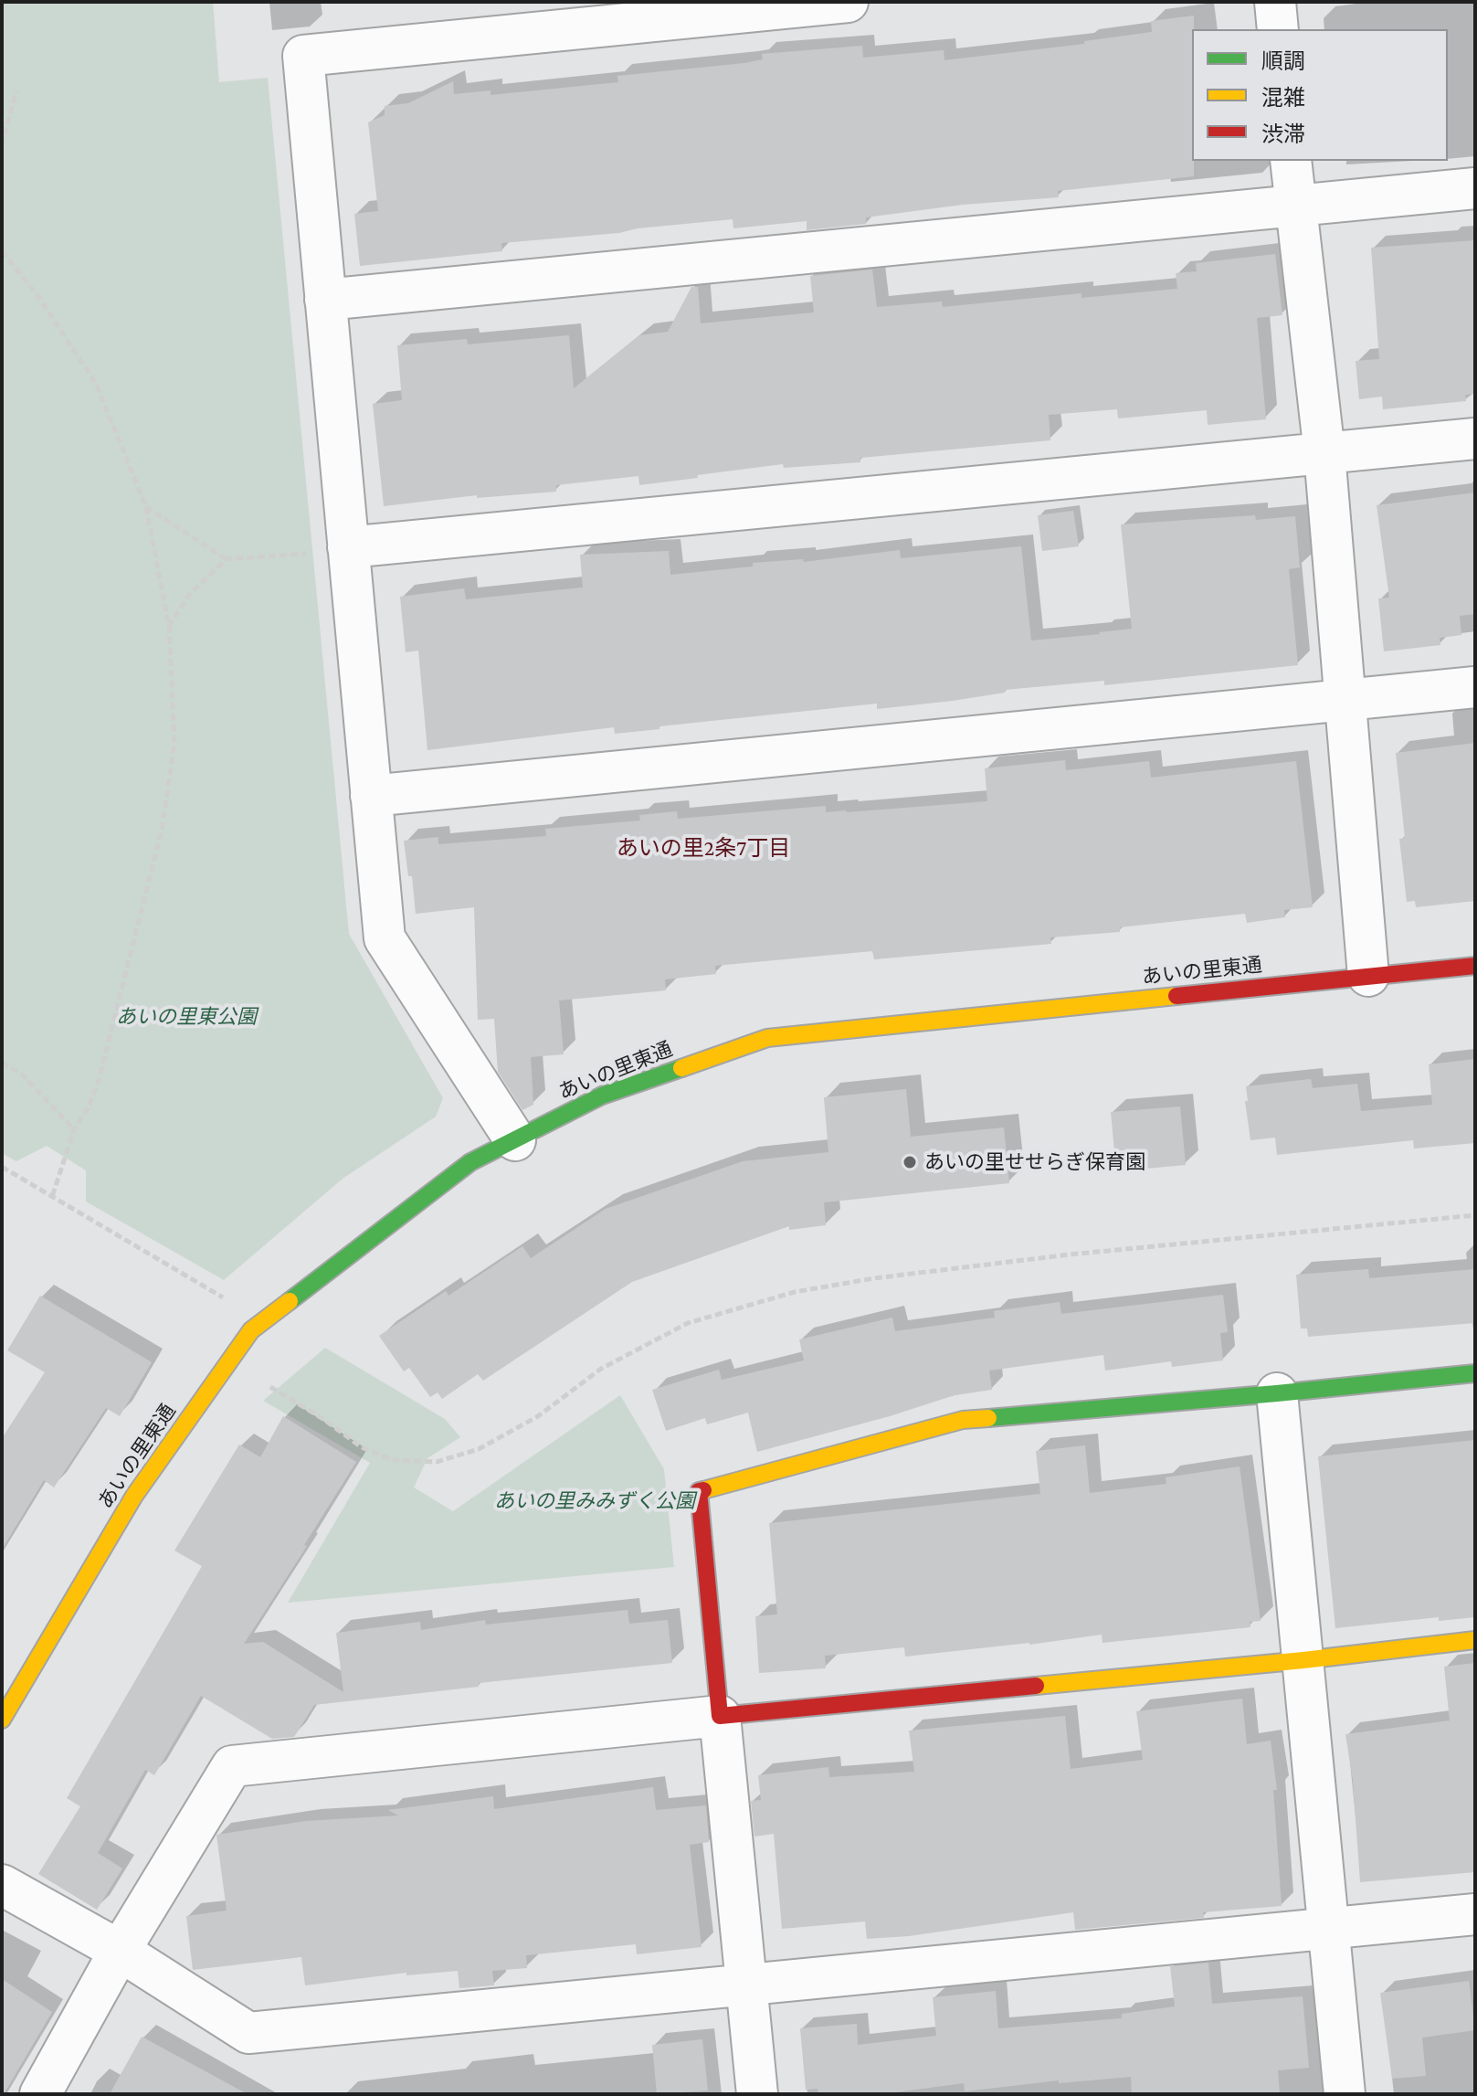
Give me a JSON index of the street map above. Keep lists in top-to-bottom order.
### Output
{
  "streets": {
    "street": ["あいの里東通"]
  },
  "districts": ["あいの里2条7丁目"],
  "parks": ["あいの里東公園", "あいの里みみずく公園"],
  "places": ["あいの里せせらぎ保育園"],
  "legend": ["順調", "混雑", "渋滞"]
}
